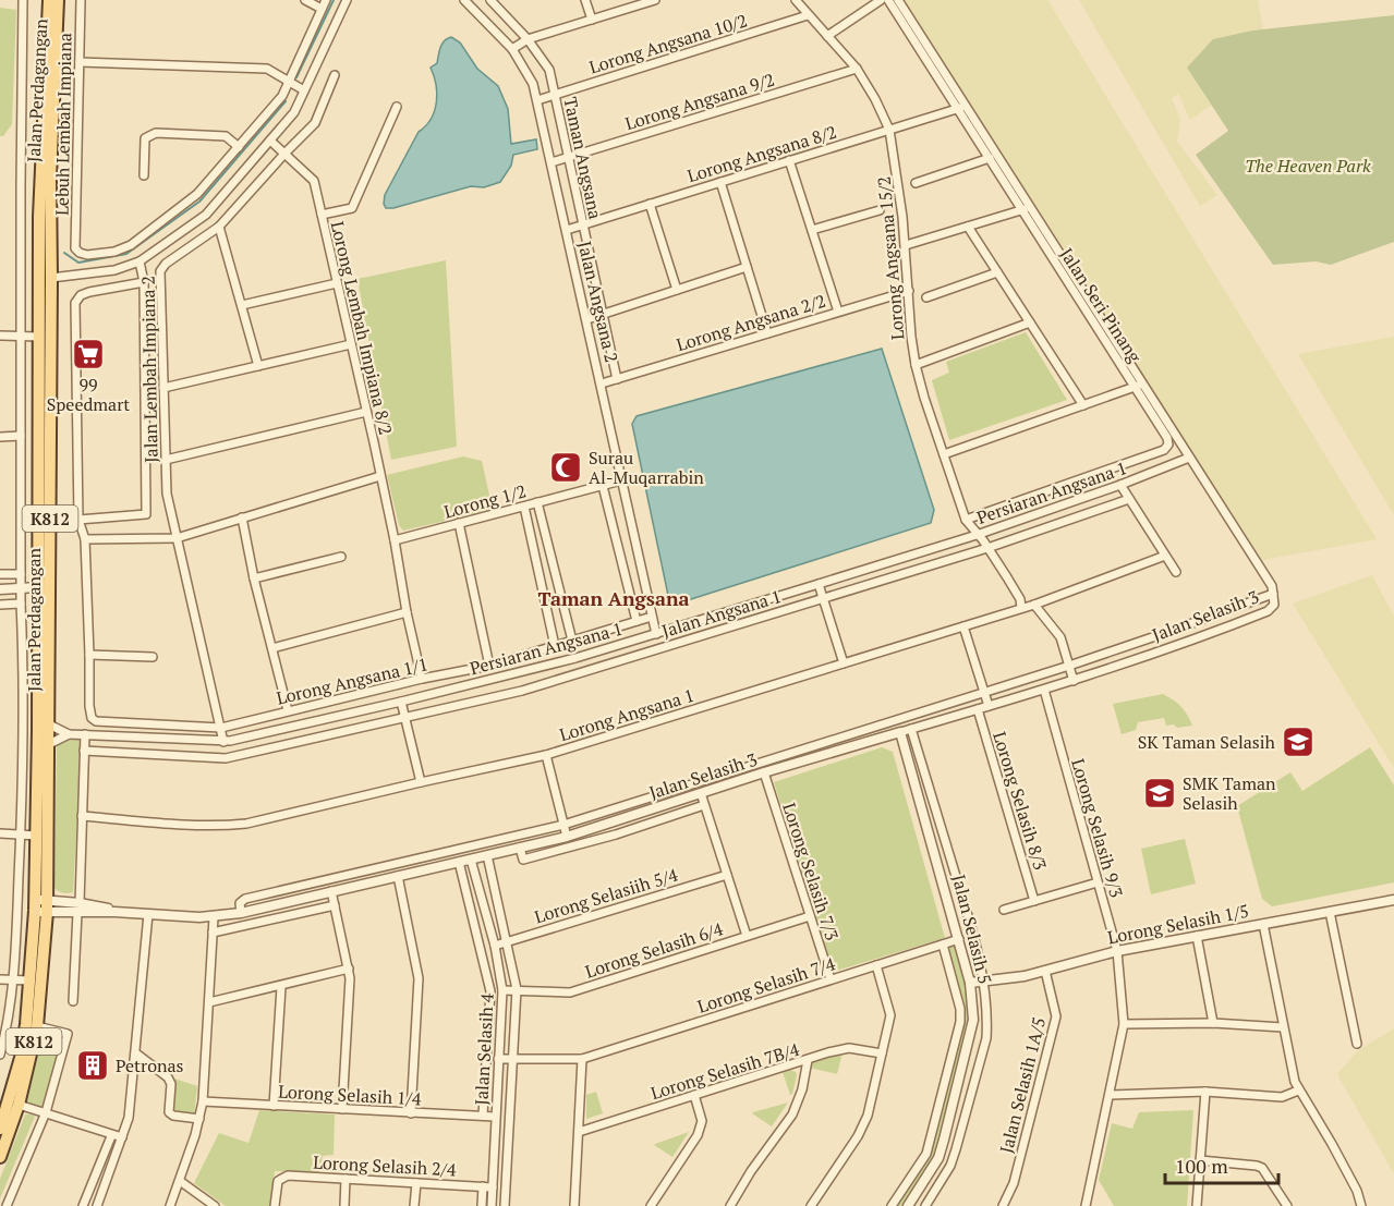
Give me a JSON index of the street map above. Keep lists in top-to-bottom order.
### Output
{
  "streets": {
    "main road": ["Jalan Perdagangan", "K812"],
    "street": [
      "Lorong Angsana 10/2",
      "Lorong Angsana 9/2",
      "Lebuh Lembah Impiana",
      "Lorong Angsana 8/2",
      "Taman Angsana",
      "Lorong Angsana 15/2",
      "Jalan Angsana 2",
      "Jalan Seri Pinang",
      "Lorong Angsana 2/2",
      "Lorong Lembah Impiana 8/2",
      "Jalan Lembah Impiana 2",
      "Persiaran Angsana 1",
      "Lorong 1/2",
      "Jalan Angsana 1",
      "Jalan Selasih 3",
      "Lorong Angsana 1/1",
      "Lorong Angsana 1",
      "Lorong Selasih 8/3",
      "Lorong Selasih 9/3",
      "Lorong Selasih 7/3",
      "Lorong Selasiih 5/4",
      "Lorong Selasih 1/5",
      "Jalan Selasih 5",
      "Lorong Selasih 6/4",
      "Lorong Selasih 7/4",
      "Jalan Selasih 4",
      "Lorong Selasih 7B/4",
      "Jalan Selasih 1A/5",
      "Lorong Selasih 1/4",
      "Lorong Selasih 2/4"
    ]
  },
  "crossings": [
    ["Lorong Angsana 10/2", "Taman Angsana"],
    ["Lorong Angsana 10/2", "Lorong Angsana 15/2"],
    ["Lorong Angsana 10/2", "Jalan Angsana 2"],
    ["Jalan Perdagangan", "Persiaran Angsana 1"],
    ["Jalan Perdagangan", "Jalan Selasih 3"],
    ["Lorong Angsana 9/2", "Taman Angsana"],
    ["Lorong Angsana 9/2", "Lorong Angsana 15/2"],
    ["Lorong Angsana 9/2", "Jalan Angsana 2"],
    ["Lorong Angsana 8/2", "Taman Angsana"],
    ["Lorong Angsana 8/2", "Lorong Angsana 15/2"],
    ["Lorong Angsana 8/2", "Jalan Angsana 2"],
    ["Lorong Angsana 8/2", "Jalan Seri Pinang"],
    ["Taman Angsana", "Lorong Angsana 2/2"],
    ["Lorong Angsana 15/2", "Jalan Seri Pinang"],
    ["Lorong Angsana 15/2", "Lorong Angsana 2/2"],
    ["Lorong Angsana 15/2", "Persiaran Angsana 1"],
    ["Lorong Angsana 15/2", "Jalan Angsana 1"],
    ["Lorong Angsana 15/2", "Lorong Angsana 1"],
    ["Jalan Angsana 2", "Lorong Angsana 2/2"],
    ["Jalan Angsana 2", "Persiaran Angsana 1"],
    ["Jalan Angsana 2", "Lorong 1/2"],
    ["Jalan Angsana 2", "Lorong Angsana 1/1"],
    ["Jalan Seri Pinang", "Persiaran Angsana 1"],
    ["Jalan Seri Pinang", "Jalan Selasih 3"],
    ["Lorong Lembah Impiana 8/2", "Jalan Lembah Impiana 2"],
    ["Lorong Lembah Impiana 8/2", "Lorong 1/2"],
    ["Lorong Lembah Impiana 8/2", "Lorong Angsana 1/1"],
    ["Jalan Selasih 3", "Lorong Selasih 8/3"],
    ["Jalan Selasih 3", "Lorong Selasih 9/3"],
    ["Jalan Selasih 3", "Lorong Selasih 7/3"],
    ["Jalan Selasih 3", "Jalan Selasih 5"],
    ["Jalan Selasih 3", "Jalan Selasih 4"],
    ["Lorong Selasih 9/3", "Lorong Selasih 1/5"],
    ["Lorong Selasih 7/3", "Lorong Selasih 6/4"],
    ["Lorong Selasih 7/3", "Lorong Selasih 7/4"],
    ["Lorong Selasiih 5/4", "Jalan Selasih 4"],
    ["Lorong Selasih 1/5", "Jalan Selasih 5"],
    ["Lorong Selasih 1/5", "Jalan Selasih 1A/5"],
    ["Jalan Selasih 5", "Lorong Selasih 7/4"],
    ["Lorong Selasih 6/4", "Jalan Selasih 4"],
    ["Lorong Selasih 7/4", "Jalan Selasih 4"],
    ["Jalan Selasih 4", "Lorong Selasih 1/4"],
    ["Jalan Selasih 4", "Lorong Selasih 2/4"]
  ],
  "districts": ["Taman Angsana"],
  "parks": ["The Heaven Park"],
  "places": {
    "supermarket": ["99 Speedmart"],
    "mosque": ["Surau Al-Muqarrabin"],
    "school or university": ["SK Taman Selasih", "SMK Taman Selasih"],
    "building": ["Petronas"]
  },
  "scale_bar": "100 m"
}
